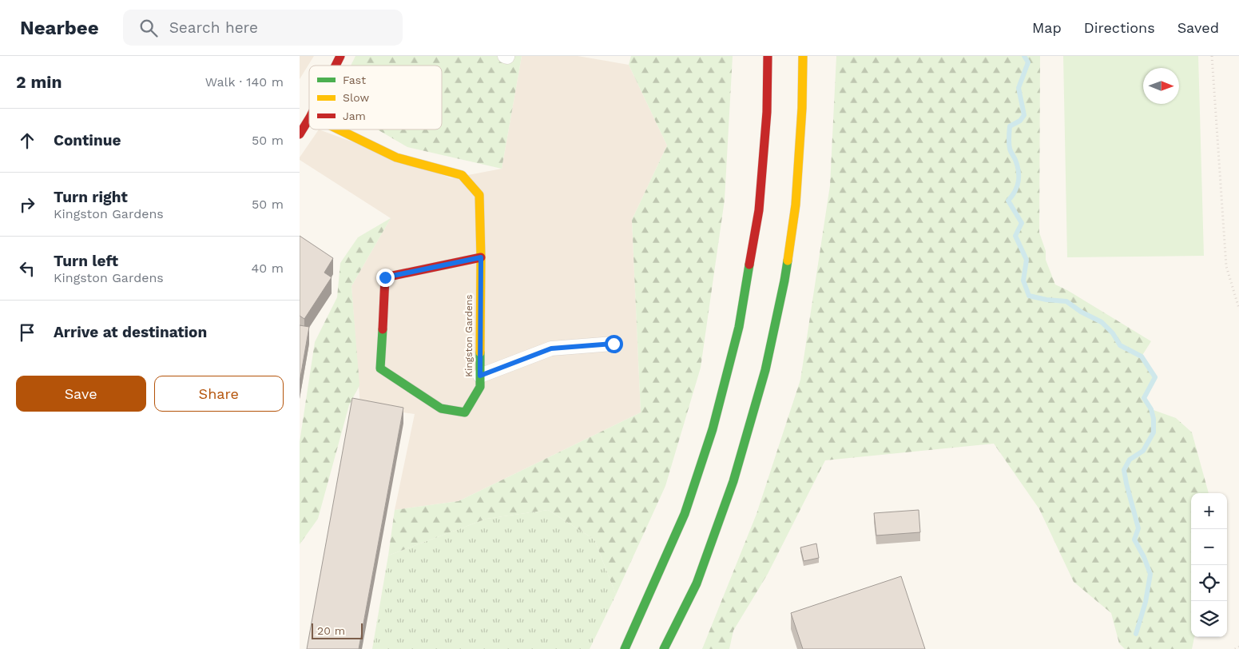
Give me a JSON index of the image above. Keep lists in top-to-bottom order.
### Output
{
  "streets": {
    "main road": ["Kingston Gardens"]
  },
  "legend": ["Fast", "Slow", "Jam"],
  "scale_bar": "20 m",
  "north": "right",
  "page": {
    "header": "Nearbee",
    "search": "Search here",
    "nav": ["Map", "Directions", "Saved"],
    "heading": ["2 min", "Walk · 140 m"],
    "list": [
      ["Continue", "50 m"],
      ["Turn right", "Kingston Gardens", "50 m"],
      ["Turn left", "Kingston Gardens", "40 m"],
      "Arrive at destination"
    ],
    "buttons": ["Save", "Share"],
    "map_buttons": ["+", "−"],
    "scale": "20 m"
  }
}
